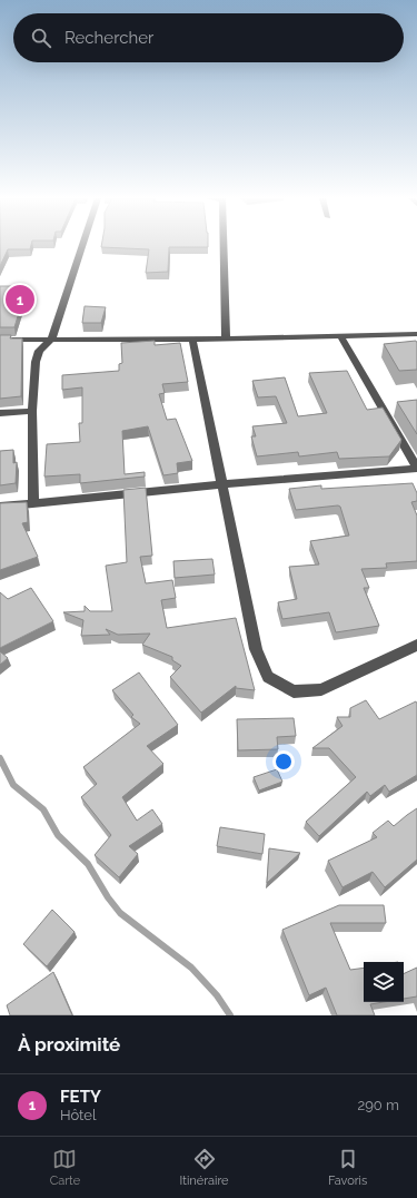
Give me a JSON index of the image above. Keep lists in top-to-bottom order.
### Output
{
  "page": {
    "search": "Rechercher",
    "pins": "1",
    "heading": "À proximité",
    "list": [
      {
        "mark": "1",
        "name": "FETY",
        "note": "Hôtel",
        "value": "290 m"
      }
    ],
    "nav": ["Carte", "Itinéraire", "Favoris"]
  }
}
